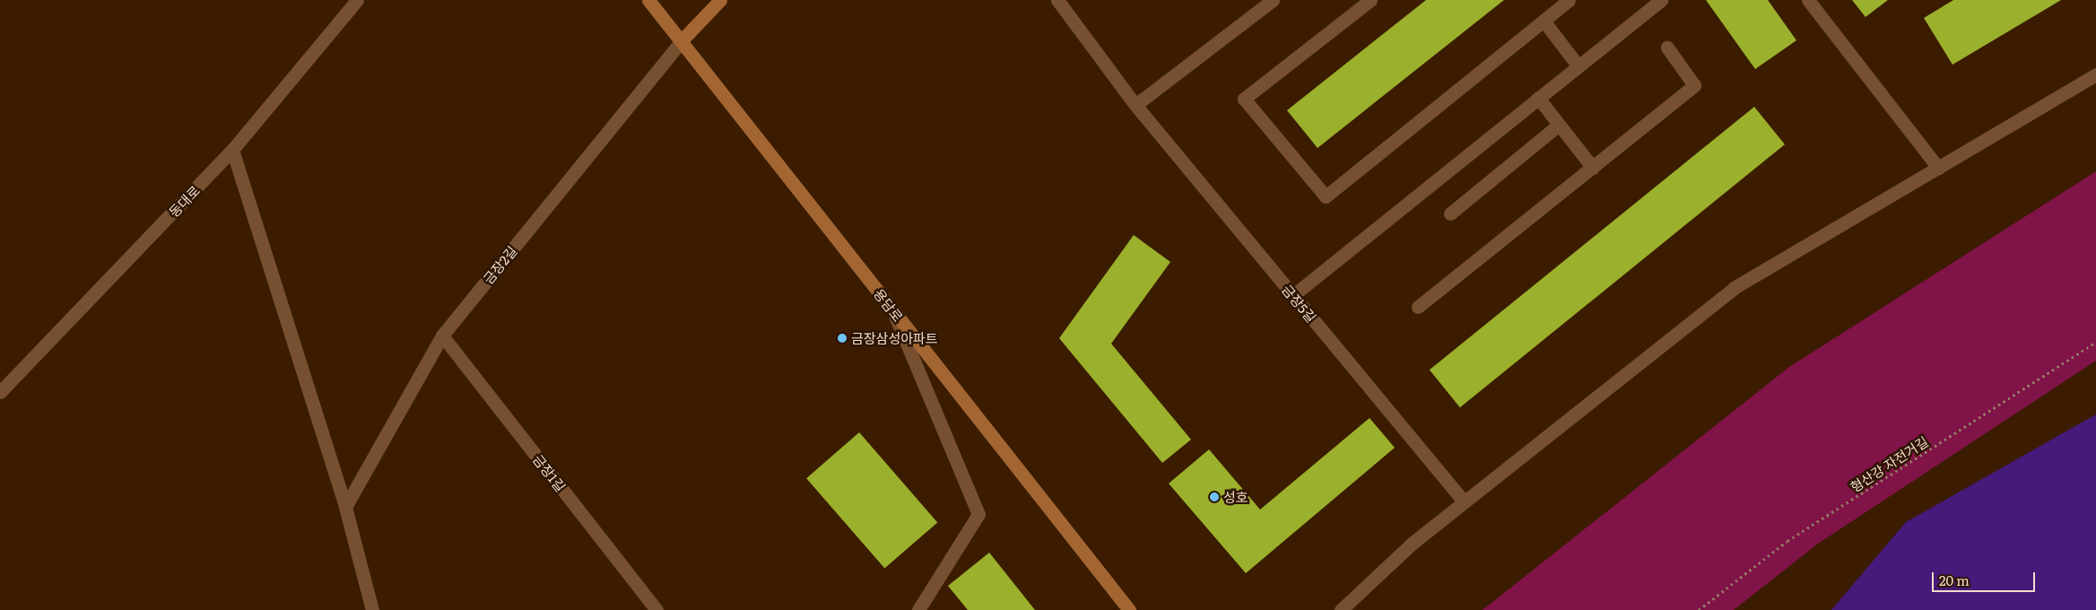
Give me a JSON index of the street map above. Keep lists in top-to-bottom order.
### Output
{
  "streets": {
    "main road": ["용담로"],
    "street": [
      "동대로",
      "금장2길",
      "금장5길",
      "금장1길"
    ],
    "path": ["형산강 자전거길"]
  },
  "crossings": [
    ["금장2길", "용담로"],
    ["금장2길", "금장1길"]
  ],
  "places": ["금장삼성아파트", "성호"],
  "scale_bar": "20 m"
}
